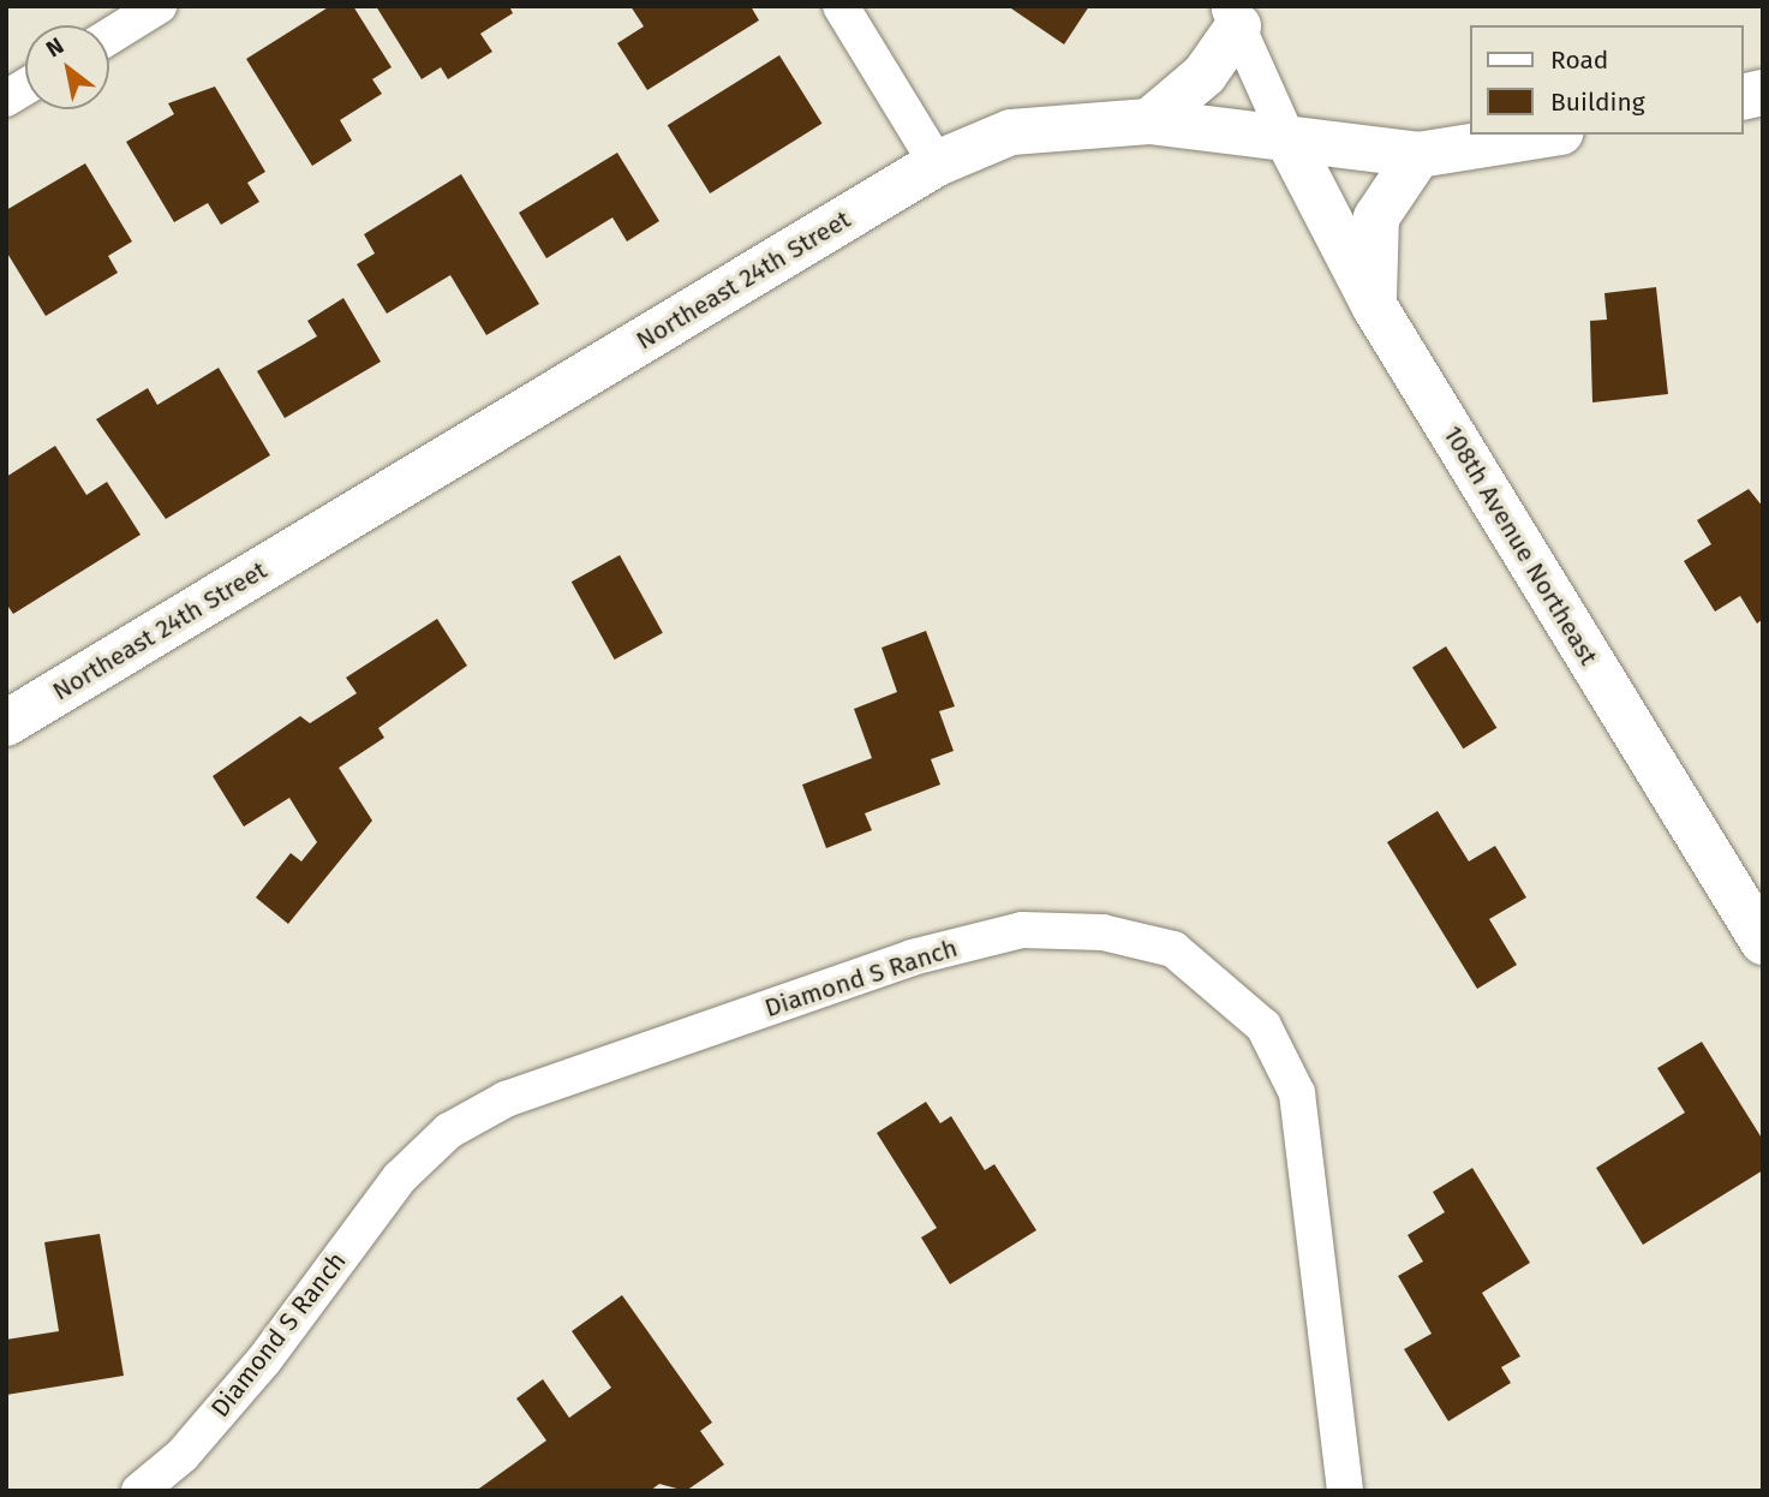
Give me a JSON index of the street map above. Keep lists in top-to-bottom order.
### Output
{
  "streets": {
    "main road": ["Northeast 24th Street", "108th Avenue Northeast"],
    "street": ["Diamond S Ranch"]
  },
  "crossings": [
    ["Northeast 24th Street", "108th Avenue Northeast"]
  ],
  "legend": ["Road", "Building"],
  "north": "top left"
}
